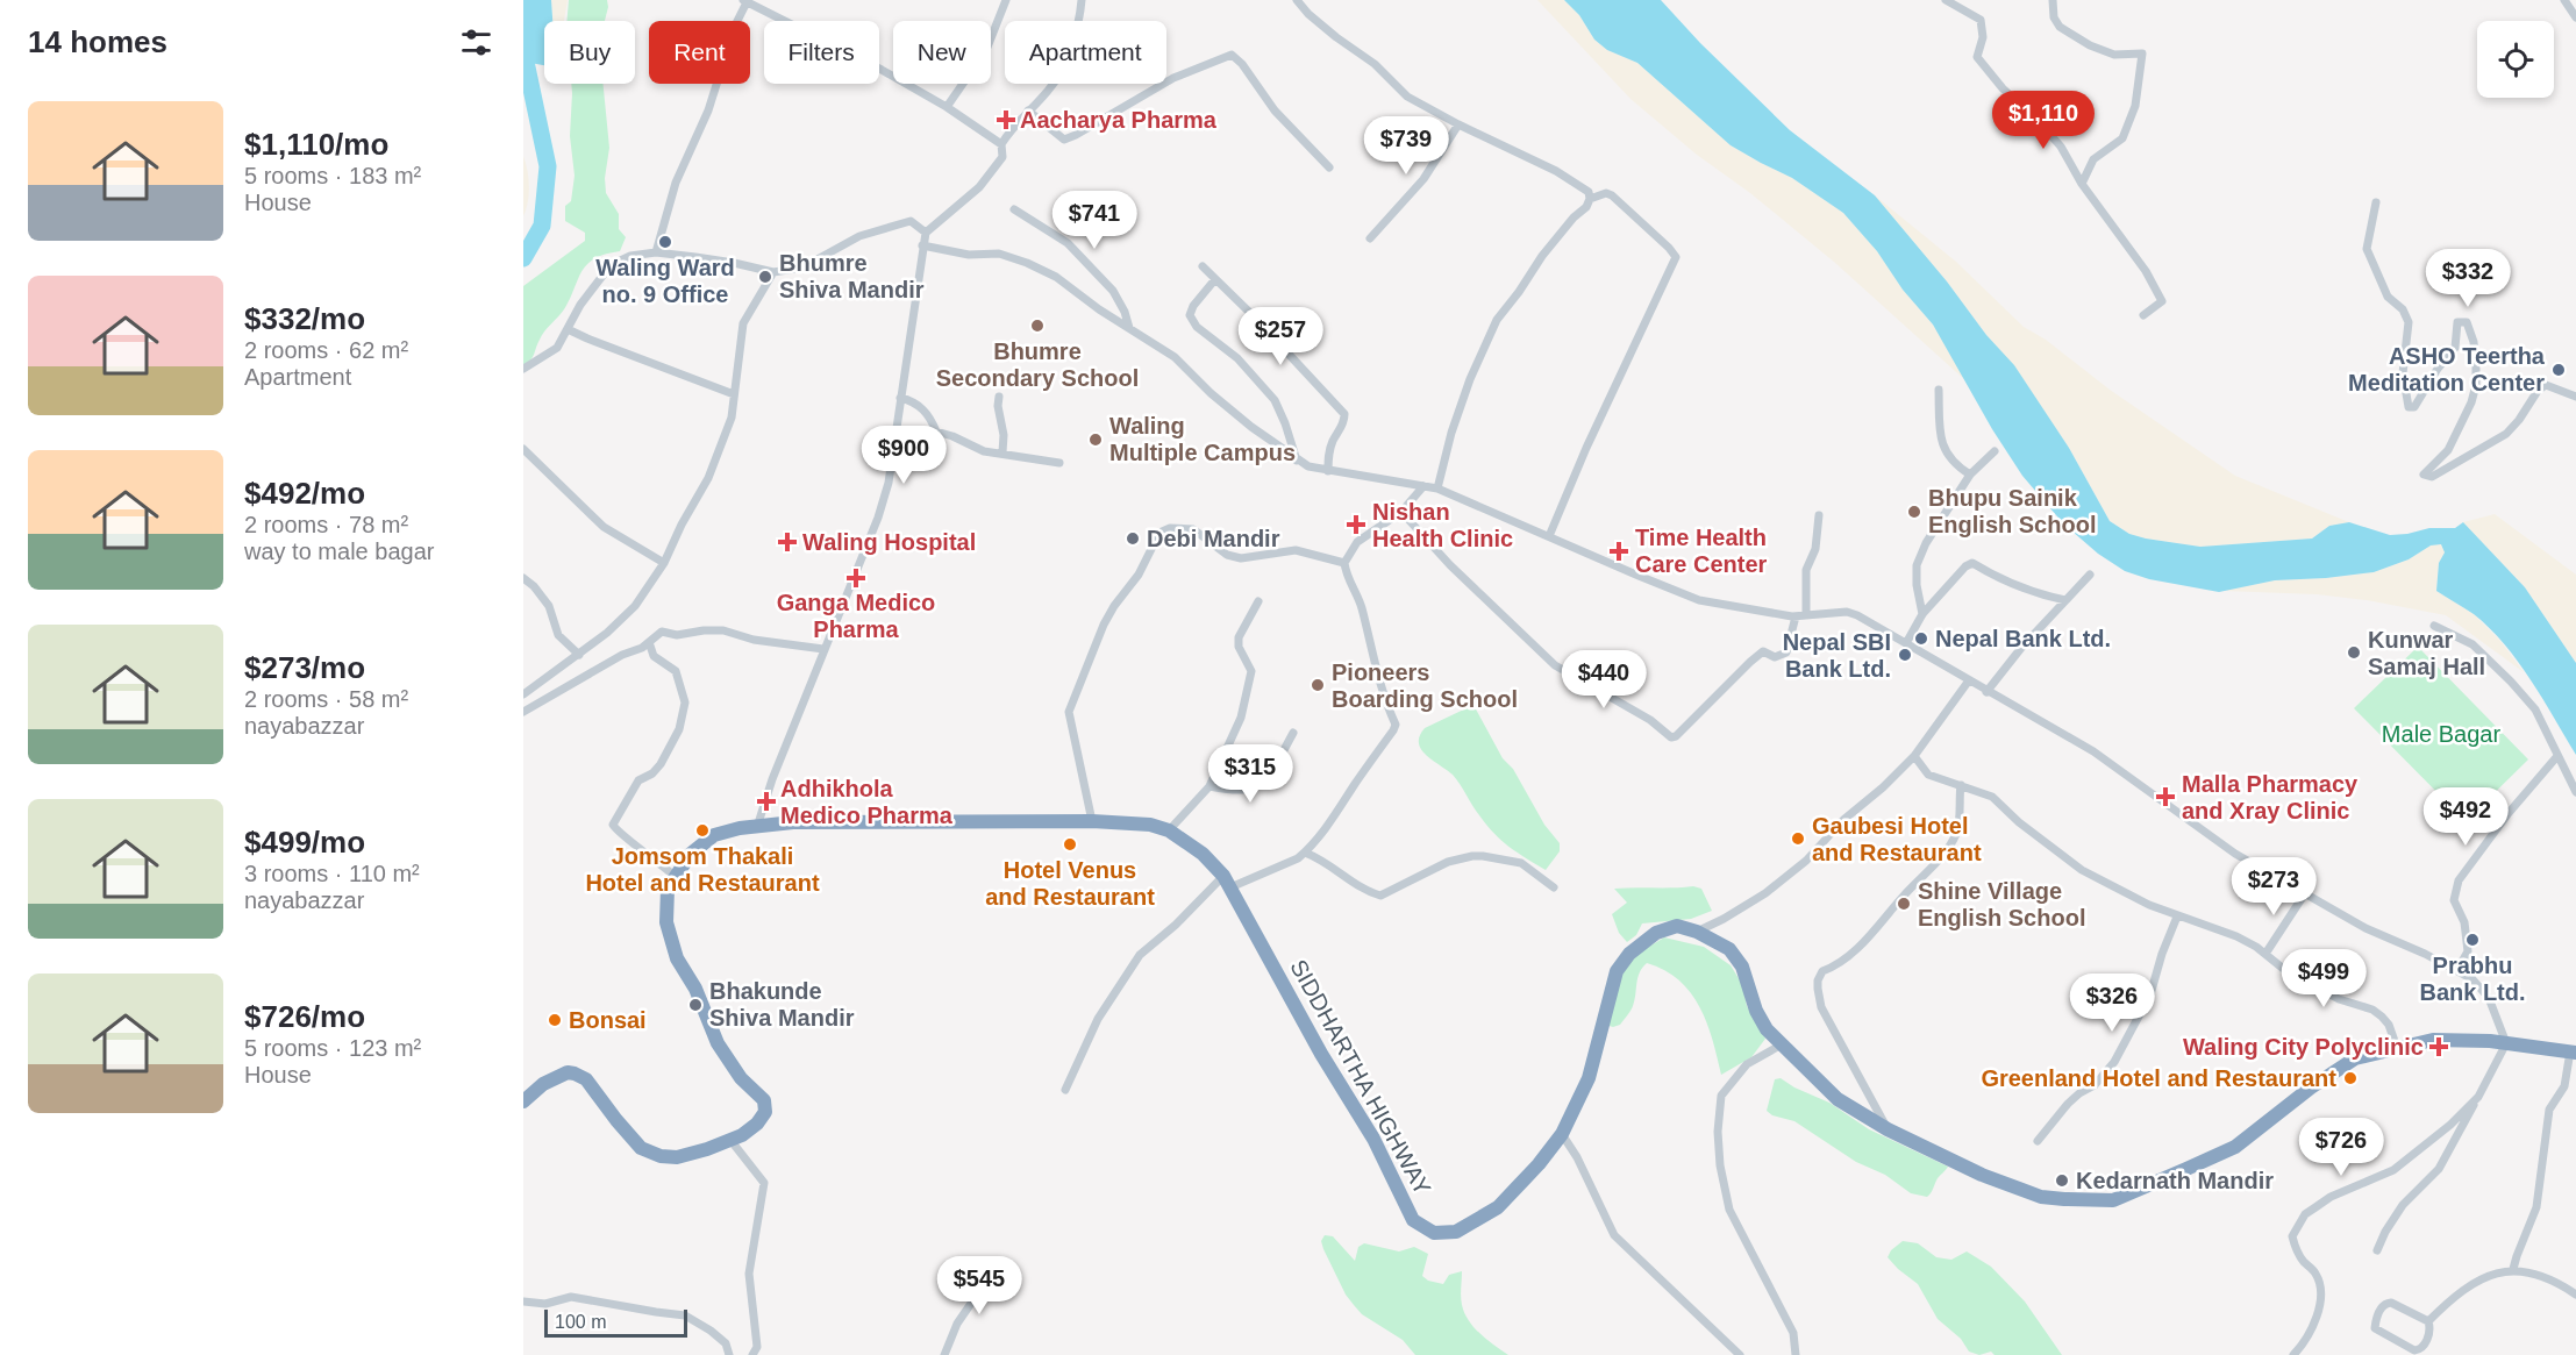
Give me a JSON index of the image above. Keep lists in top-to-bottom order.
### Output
{
  "streets": {
    "highway": ["SIDDHARTHA HIGHWAY"]
  },
  "parks": ["Male Bagar"],
  "places": {
    "health": [
      "Aacharya Pharma",
      "Nishan Health Clinic",
      "Waling Hospital",
      "Time Health Care Center",
      "Ganga Medico Pharma",
      "Malla Pharmacy and Xray Clinic",
      "Adhikhola Medico Pharma",
      "Waling City Polyclinic"
    ],
    "other": [
      "Waling Ward no. 9 Office",
      "Bhumre Shiva Mandir",
      "Bhumre Secondary School",
      "ASHO Teertha Meditation Center",
      "Waling Multiple Campus",
      "Bhupu Sainik English School",
      "Debi Mandir",
      "Nepal Bank Ltd.",
      "Kunwar Samaj Hall",
      "Nepal SBI Bank Ltd.",
      "Pioneers Boarding School",
      "Jomsom Thakali Hotel and Restaurant",
      "Gaubesi Hotel and Restaurant",
      "Hotel Venus and Restaurant",
      "Shine Village English School",
      "Prabhu Bank Ltd.",
      "Bhakunde Shiva Mandir",
      "Bonsai",
      "Greenland Hotel and Restaurant",
      "Kedarnath Mandir"
    ]
  },
  "scale_bar": "100 m",
  "page": {
    "heading": "14 homes",
    "chip": [
      "Buy",
      "Rent",
      "Filters",
      "New",
      "Apartment"
    ],
    "list": [
      {
        "name": "$1,110/mo",
        "note": "5 rooms · 183 m² · House"
      },
      {
        "name": "$332/mo",
        "note": "2 rooms · 62 m² · Apartment"
      },
      {
        "name": "$492/mo",
        "note": "2 rooms · 78 m² · way to male bagar"
      },
      {
        "name": "$273/mo",
        "note": "2 rooms · 58 m² · nayabazzar"
      },
      {
        "name": "$499/mo",
        "note": "3 rooms · 110 m² · nayabazzar"
      },
      {
        "name": "$726/mo",
        "note": "5 rooms · 123 m² · House"
      }
    ],
    "price": [
      "$1,110",
      "$739",
      "$741",
      "$332",
      "$257",
      "$900",
      "$440",
      "$315",
      "$492",
      "$273",
      "$499",
      "$326",
      "$726",
      "$545"
    ],
    "scale": "100 m"
  }
}
